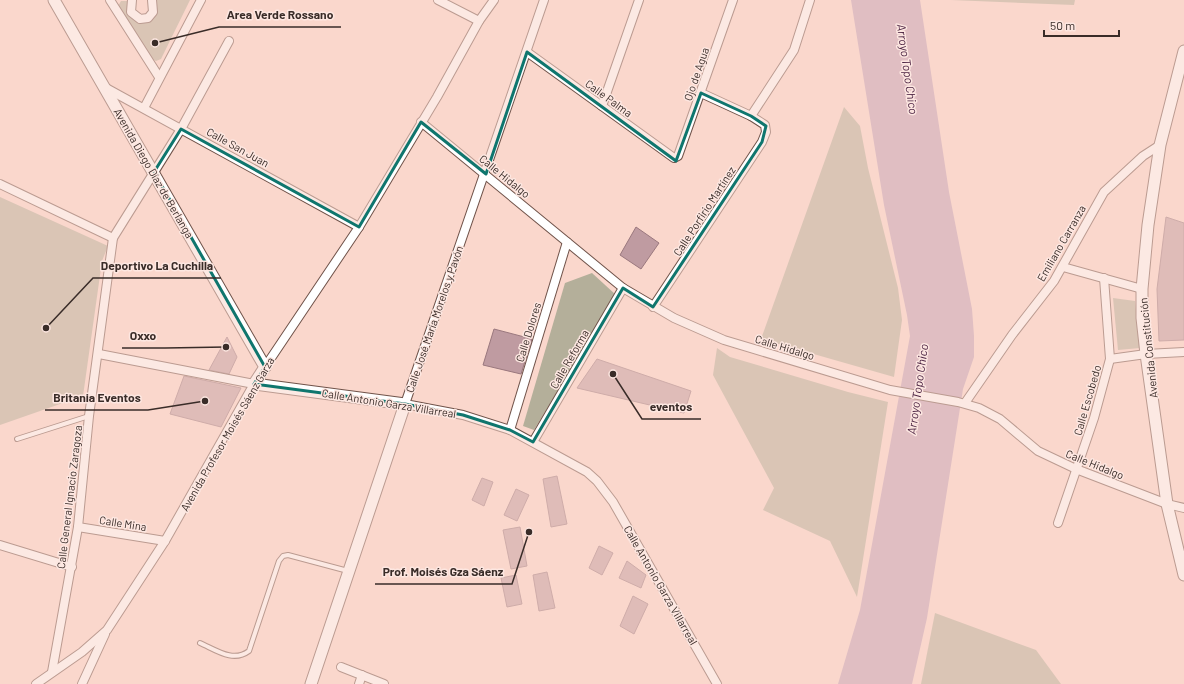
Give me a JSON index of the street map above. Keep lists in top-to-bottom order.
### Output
{
  "streets": {
    "street": [
      "Ojo de Agua",
      "Calle Palma",
      "Calle San Juan",
      "Avenida Diego Díaz de Berlanga",
      "Calle Hidalgo",
      "Calle Porfirio Martínez",
      "Emiliano Carranza",
      "Calle José María Morelos y Pavón",
      "Calle Dolores",
      "Avenida Constitución",
      "Calle Reforma",
      "Calle Escobedo",
      "Calle Antonio Garza Villarreal",
      "Avenida Profesor Moisés Sáenz Garza",
      "Calle General Ignacio Zaragoza",
      "Calle Mina"
    ]
  },
  "crossings": [
    ["Ojo de Agua", "Calle Palma"],
    ["Calle Palma", "Calle José María Morelos y Pavón"],
    ["Calle San Juan", "Avenida Diego Díaz de Berlanga"],
    ["Calle San Juan", "Avenida Profesor Moisés Sáenz Garza"],
    ["Calle San Juan", "Calle General Ignacio Zaragoza"],
    ["Avenida Diego Díaz de Berlanga", "Avenida Profesor Moisés Sáenz Garza"],
    ["Avenida Diego Díaz de Berlanga", "Calle General Ignacio Zaragoza"],
    ["Calle Hidalgo", "Calle Porfirio Martínez"],
    ["Calle Hidalgo", "Emiliano Carranza"],
    ["Calle Hidalgo", "Calle José María Morelos y Pavón"],
    ["Calle Hidalgo", "Calle Dolores"],
    ["Calle Hidalgo", "Avenida Constitución"],
    ["Calle Hidalgo", "Calle Reforma"],
    ["Calle Hidalgo", "Calle Escobedo"],
    ["Calle Hidalgo", "Avenida Profesor Moisés Sáenz Garza"],
    ["Emiliano Carranza", "Avenida Constitución"],
    ["Calle José María Morelos y Pavón", "Calle Antonio Garza Villarreal"],
    ["Calle Dolores", "Calle Antonio Garza Villarreal"],
    ["Calle Reforma", "Calle Antonio Garza Villarreal"],
    ["Calle Antonio Garza Villarreal", "Avenida Profesor Moisés Sáenz Garza"],
    ["Calle Antonio Garza Villarreal", "Calle General Ignacio Zaragoza"],
    ["Avenida Profesor Moisés Sáenz Garza", "Calle General Ignacio Zaragoza"],
    ["Avenida Profesor Moisés Sáenz Garza", "Calle Mina"],
    ["Calle General Ignacio Zaragoza", "Calle Mina"]
  ],
  "water": ["Arroyo Topo Chico"],
  "places": [
    "Area Verde Rossano",
    "Deportivo La Cuchilla",
    "Oxxo",
    "eventos",
    "Britania Eventos",
    "Prof. Moisés Gza Sáenz"
  ],
  "scale_bar": "50 m"
}
